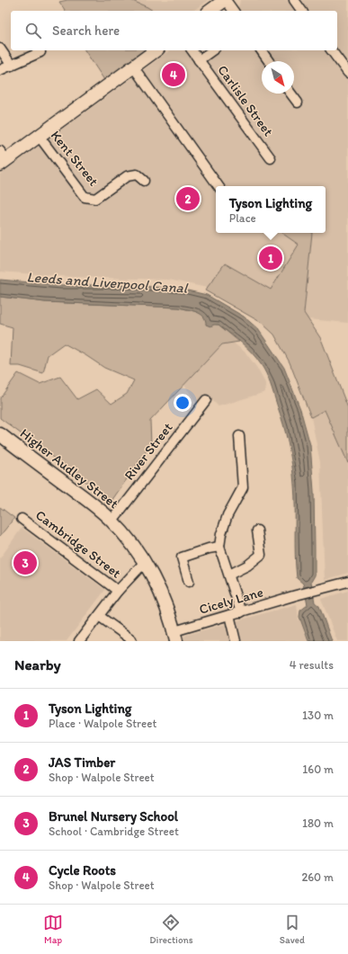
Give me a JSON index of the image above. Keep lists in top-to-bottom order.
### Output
{
  "streets": {
    "highway": ["Higher Audley Street"],
    "street": [
      "Carlisle Street",
      "Kent Street",
      "River Street",
      "Cambridge Street",
      "Cicely Lane"
    ]
  },
  "crossings": [
    ["River Street", "Higher Audley Street"],
    ["Higher Audley Street", "Cicely Lane"]
  ],
  "water": ["Leeds and Liverpool Canal"],
  "north": "bottom right",
  "page": {
    "search": "Search here",
    "pins": [
      "4",
      "2",
      "1",
      "3"
    ],
    "popup": ["Tyson Lighting", "Place"],
    "heading": ["Nearby", "4 results"],
    "list": [
      {
        "mark": "1",
        "name": "Tyson Lighting",
        "note": "Place · Walpole Street",
        "value": "130 m"
      },
      {
        "mark": "2",
        "name": "JAS Timber",
        "note": "Shop · Walpole Street",
        "value": "160 m"
      },
      {
        "mark": "3",
        "name": "Brunel Nursery School",
        "note": "School · Cambridge Street",
        "value": "180 m"
      },
      {
        "mark": "4",
        "name": "Cycle Roots",
        "note": "Shop · Walpole Street",
        "value": "260 m"
      }
    ],
    "nav": ["Map", "Directions", "Saved"]
  }
}
